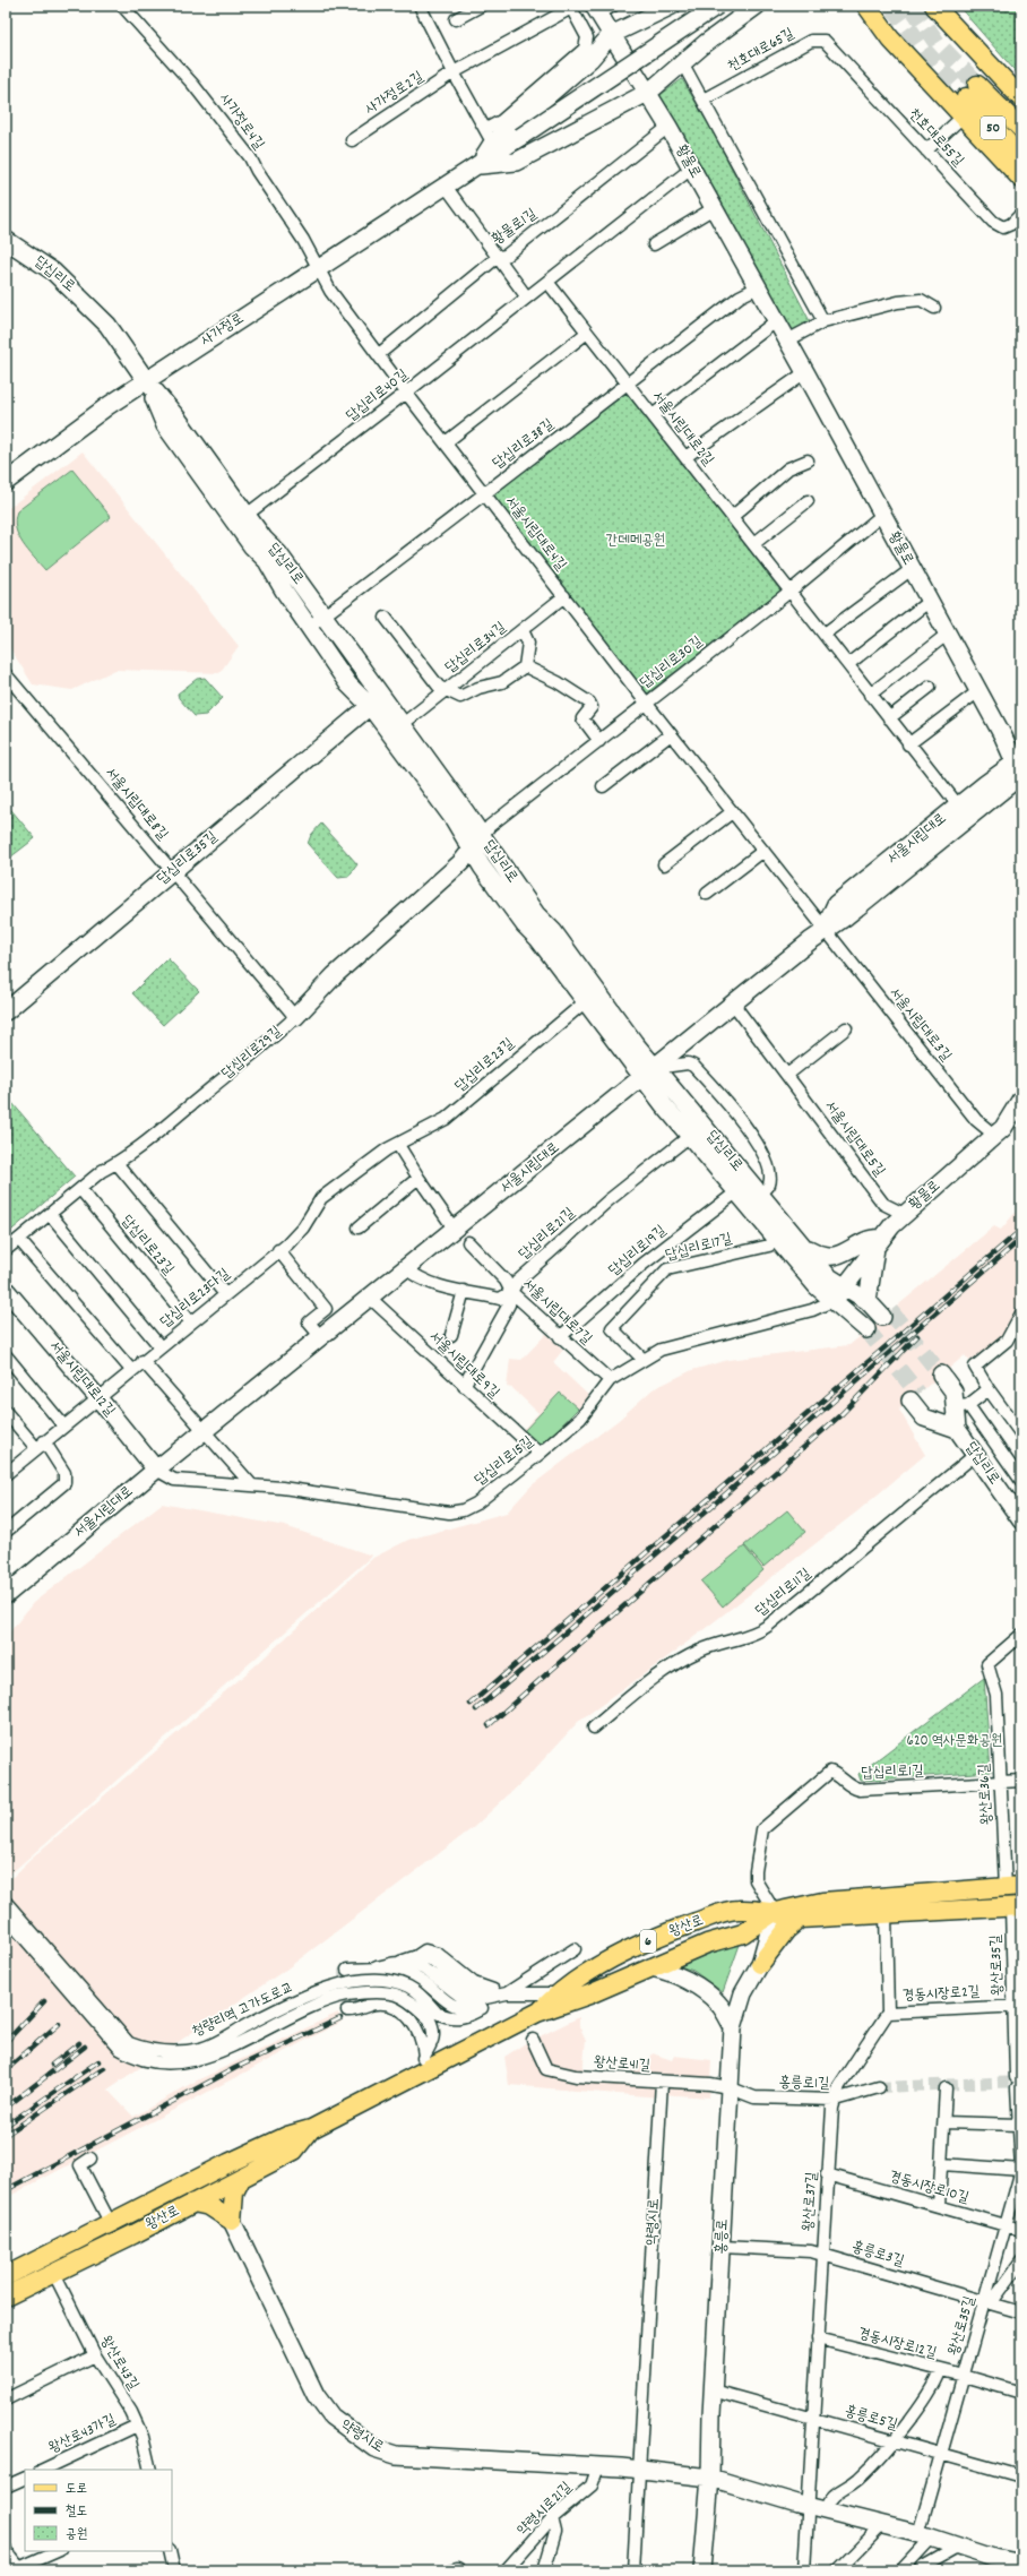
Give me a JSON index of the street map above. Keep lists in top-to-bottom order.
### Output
{
  "streets": {
    "main road": [
      "50",
      "황물로",
      "답십리로",
      "사가정로",
      "서울시립대로",
      "답십리로35길",
      "답십리로29길",
      "서울시립대로12길",
      "왕산로",
      "6",
      "약령시로",
      "홍릉로"
    ],
    "street": [
      "천호대로65길",
      "사가정로2길",
      "사가정로4길",
      "천호대로55길",
      "황물로1길",
      "답십리로40길",
      "서울시립대로2길",
      "답십리로38길",
      "서울시립대로4길",
      "답십리로34길",
      "답십리로30길",
      "서울시립대로8길",
      "서울시립대로3길",
      "답십리로23길",
      "서울시립대로5길",
      "답십리로21길",
      "답십리로17길",
      "답십리로19길",
      "답십리로23다길",
      "서울시립대로7길",
      "서울시립대로9길",
      "답십리로15길",
      "답십리로11길",
      "답십리로1길",
      "왕산로36길",
      "왕산로35길",
      "경동시장로2길",
      "청량리역 고가도로교",
      "왕산로41길",
      "홍릉로1길",
      "경동시장로10길",
      "왕산로37길",
      "홍릉로3길",
      "경동시장로12길",
      "왕산로43길",
      "홍릉로5길",
      "왕산로43가길",
      "약령시로21길"
    ]
  },
  "crossings": [
    ["천호대로65길", "천호대로55길"],
    ["사가정로4길", "사가정로"],
    ["사가정로4길", "서울시립대로4길"],
    ["황물로", "황물로1길"],
    ["황물로", "답십리로"],
    ["황물로", "답십리로40길"],
    ["황물로", "답십리로38길"],
    ["황물로", "답십리로30길"],
    ["황물로", "서울시립대로"],
    ["황물로", "서울시립대로3길"],
    ["황물로", "서울시립대로5길"],
    ["황물로", "답십리로15길"],
    ["황물로1길", "서울시립대로4길"],
    ["답십리로", "사가정로"],
    ["답십리로", "답십리로40길"],
    ["답십리로", "답십리로38길"],
    ["답십리로", "답십리로34길"],
    ["답십리로", "답십리로30길"],
    ["답십리로", "서울시립대로"],
    ["답십리로", "답십리로35길"],
    ["답십리로", "답십리로29길"],
    ["답십리로", "답십리로23길"],
    ["답십리로", "답십리로21길"],
    ["답십리로", "답십리로17길"],
    ["답십리로", "답십리로19길"],
    ["답십리로", "답십리로15길"],
    ["답십리로", "답십리로11길"],
    ["사가정로", "서울시립대로4길"],
    ["답십리로40길", "서울시립대로2길"],
    ["답십리로40길", "서울시립대로4길"],
    ["서울시립대로2길", "답십리로38길"],
    ["서울시립대로2길", "답십리로30길"],
    ["서울시립대로2길", "서울시립대로"],
    ["답십리로38길", "서울시립대로4길"],
    ["서울시립대로4길", "답십리로34길"],
    ["서울시립대로4길", "답십리로30길"],
    ["서울시립대로4길", "서울시립대로"],
    ["서울시립대로4길", "서울시립대로3길"],
    ["답십리로30길", "답십리로29길"],
    ["서울시립대로8길", "답십리로35길"],
    ["서울시립대로8길", "답십리로29길"],
    ["서울시립대로", "서울시립대로3길"],
    ["서울시립대로", "서울시립대로5길"],
    ["서울시립대로", "서울시립대로9길"],
    ["서울시립대로", "서울시립대로12길"],
    ["서울시립대로", "답십리로15길"],
    ["답십리로29길", "답십리로23길"],
    ["답십리로23길", "답십리로23다길"],
    ["답십리로21길", "서울시립대로7길"],
    ["답십리로21길", "서울시립대로9길"],
    ["답십리로17길", "답십리로15길"],
    ["답십리로19길", "서울시립대로7길"],
    ["답십리로23다길", "서울시립대로12길"],
    ["서울시립대로7길", "답십리로15길"],
    ["서울시립대로9길", "답십리로15길"],
    ["서울시립대로12길", "답십리로15길"],
    ["답십리로1길", "왕산로36길"],
    ["답십리로1길", "왕산로"],
    ["답십리로1길", "홍릉로"],
    ["왕산로36길", "왕산로"],
    ["왕산로", "왕산로35길"],
    ["왕산로", "홍릉로"],
    ["왕산로", "왕산로43길"],
    ["왕산로35길", "경동시장로2길"],
    ["왕산로35길", "경동시장로10길"],
    ["왕산로35길", "약령시로"],
    ["왕산로35길", "홍릉로3길"],
    ["왕산로35길", "경동시장로12길"],
    ["왕산로35길", "홍릉로5길"],
    ["경동시장로2길", "왕산로37길"],
    ["왕산로41길", "홍릉로1길"],
    ["왕산로41길", "약령시로"],
    ["왕산로41길", "홍릉로"],
    ["홍릉로1길", "왕산로37길"],
    ["홍릉로1길", "홍릉로"],
    ["경동시장로10길", "왕산로37길"],
    ["왕산로37길", "약령시로"],
    ["왕산로37길", "홍릉로3길"],
    ["왕산로37길", "경동시장로12길"],
    ["왕산로37길", "홍릉로5길"],
    ["약령시로", "홍릉로"],
    ["약령시로", "약령시로21길"],
    ["홍릉로", "홍릉로3길"],
    ["홍릉로", "홍릉로5길"],
    ["왕산로43길", "왕산로43가길"]
  ],
  "parks": ["간데메공원", "620 역사문화공원"],
  "legend": ["도로", "철도", "공원"]
}
